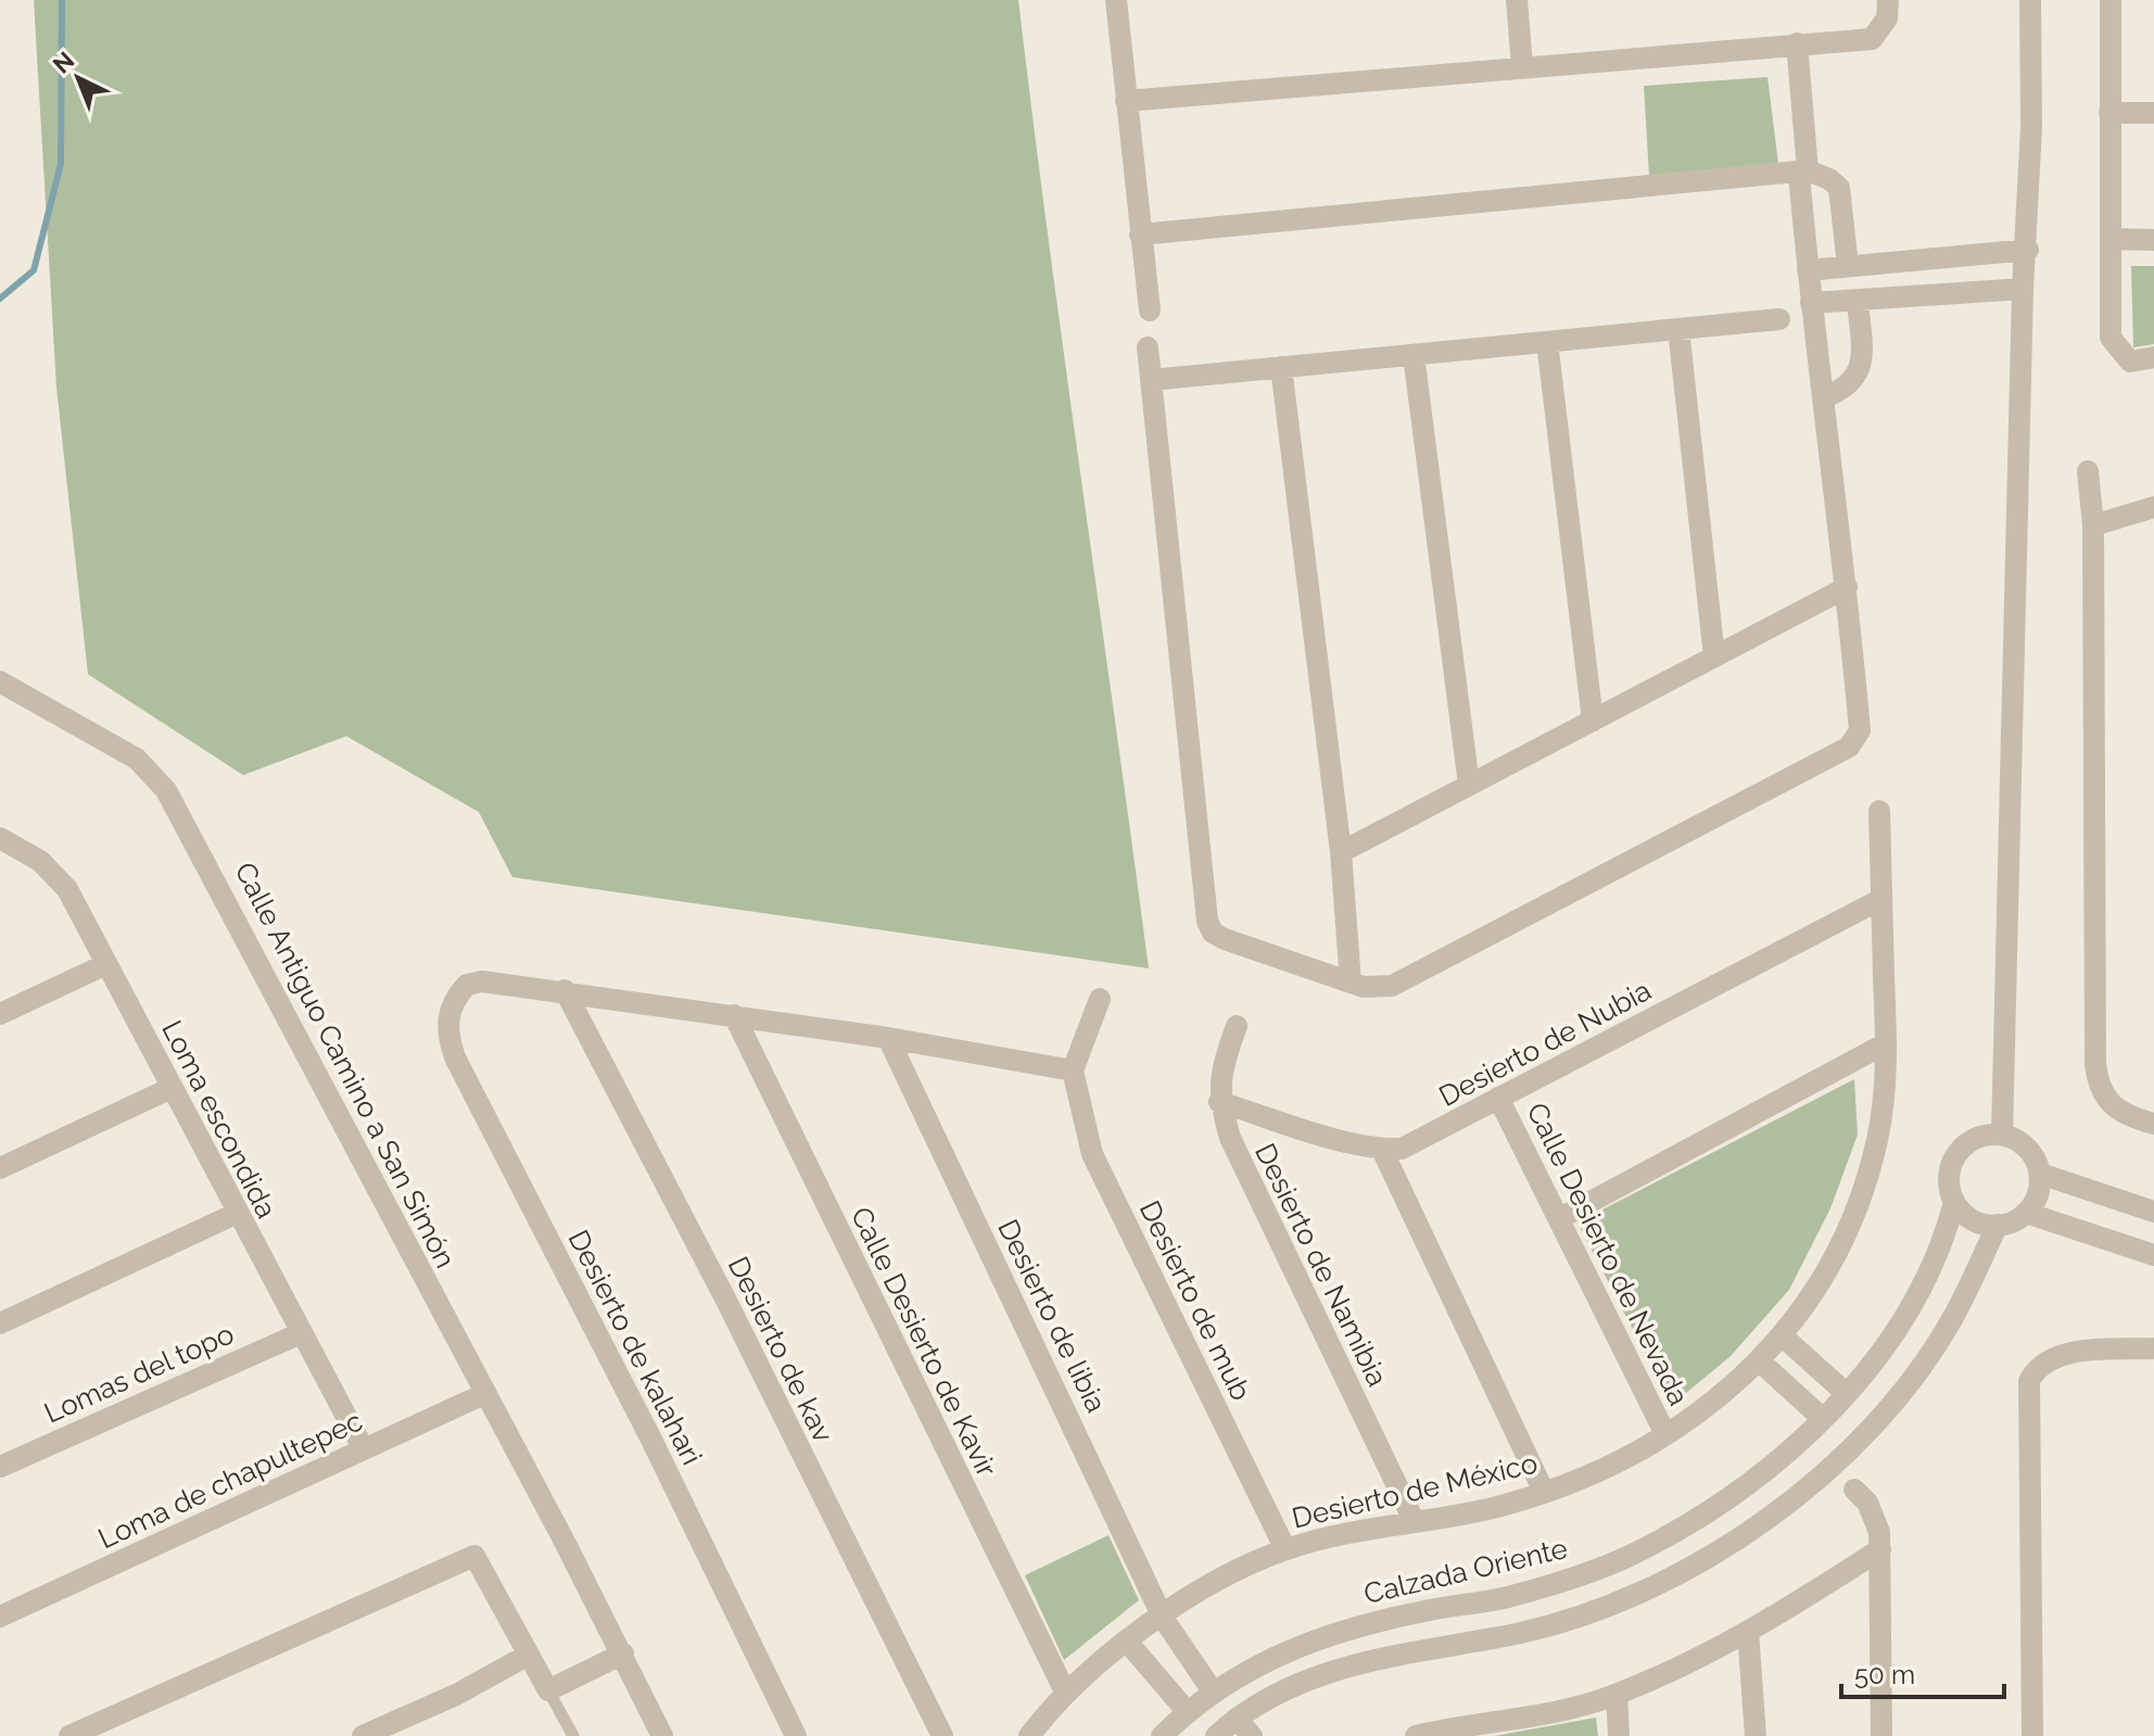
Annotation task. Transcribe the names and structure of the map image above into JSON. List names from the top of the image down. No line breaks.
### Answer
{"streets":{"street":["Desierto de Nubia","Calle Antiguo Camino a San Simón","Loma escondida","Calle Desierto de Nevada","Desierto de Namibia","Desierto de mub","Desierto de libia","Calle Desierto de Kavir","Desierto de kalahari","Desierto de kav","Lomas del topo","Loma de chapultepec","Desierto de México","Calzada Oriente"]},"crossings":[["Desierto de Nubia","Calle Desierto de Nevada"],["Desierto de Nubia","Desierto de Namibia"],["Desierto de Nubia","Desierto de México"],["Calle Antiguo Camino a San Simón","Loma de chapultepec"],["Loma escondida","Lomas del topo"],["Loma escondida","Loma de chapultepec"],["Calle Desierto de Nevada","Desierto de México"],["Desierto de Namibia","Desierto de México"],["Desierto de mub","Desierto de México"],["Desierto de libia","Desierto de México"],["Desierto de libia","Calzada Oriente"],["Calle Desierto de Kavir","Desierto de México"],["Desierto de kalahari","Desierto de kav"]],"scale_bar":"50 m","north":"top left"}
